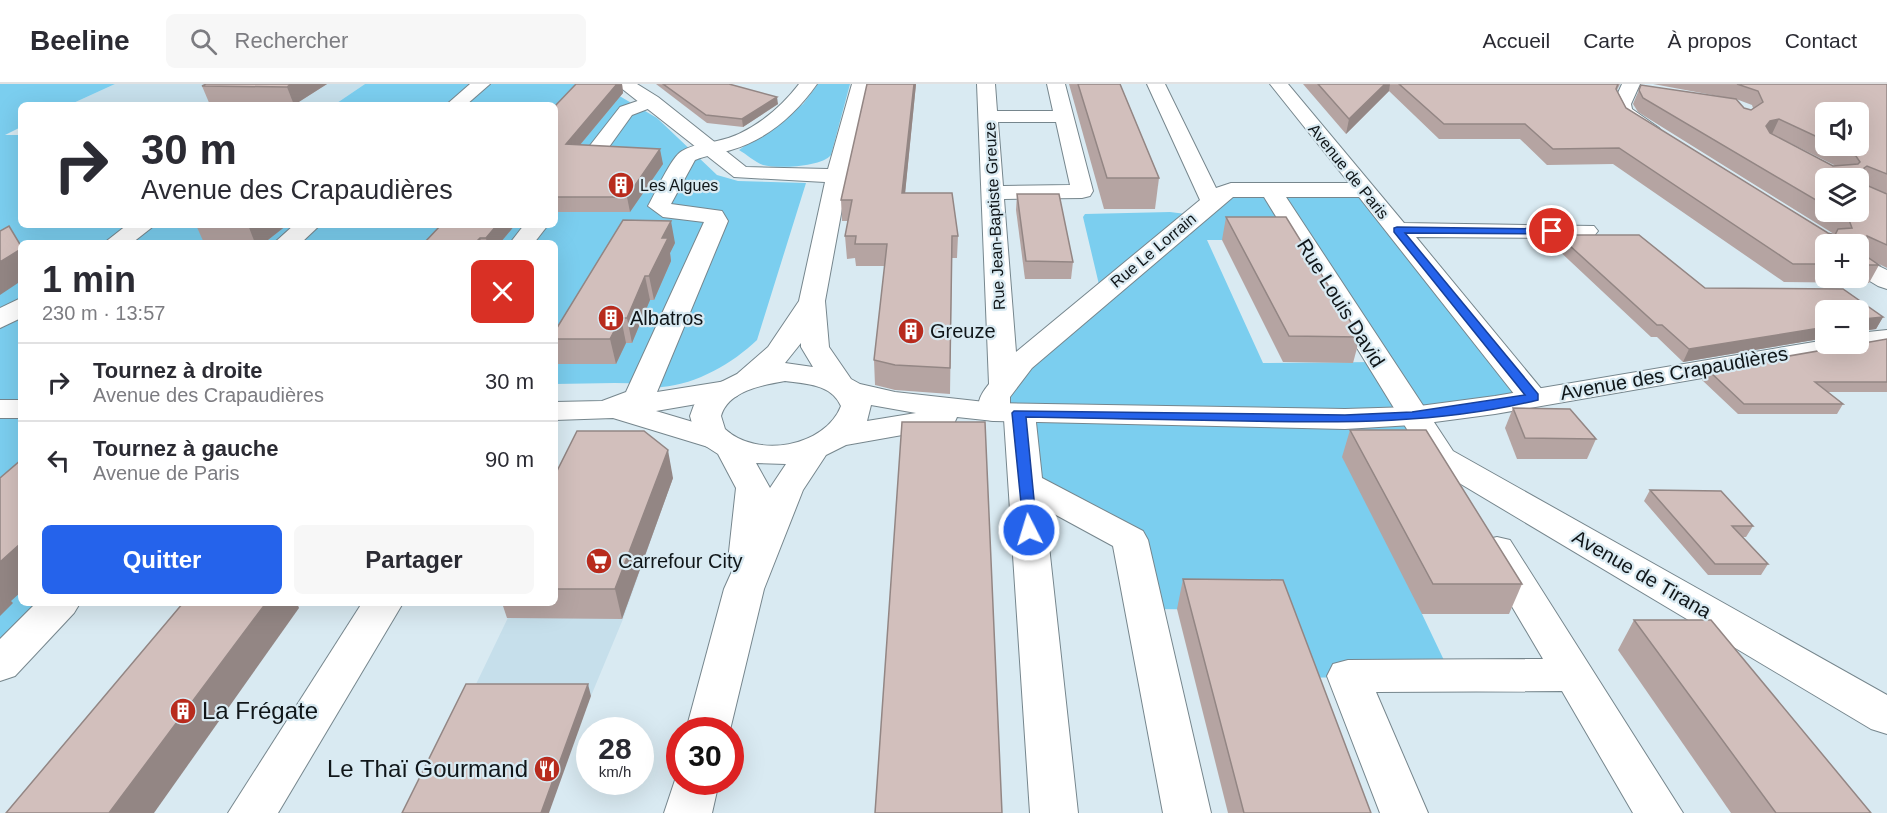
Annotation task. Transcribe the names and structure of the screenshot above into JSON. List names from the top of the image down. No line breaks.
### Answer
{"streets":{"street":["Avenue de Paris","Rue Jean-Baptiste Greuze","Rue Le Lorrain","Rue Louis David","Avenue des Crapaudières","Avenue de Tirana"]},"crossings":[["Avenue de Paris","Rue Le Lorrain"],["Avenue de Paris","Avenue des Crapaudières"],["Rue Jean-Baptiste Greuze","Rue Le Lorrain"],["Rue Jean-Baptiste Greuze","Avenue des Crapaudières"],["Rue Le Lorrain","Rue Louis David"],["Rue Le Lorrain","Avenue des Crapaudières"],["Rue Louis David","Avenue des Crapaudières"],["Rue Louis David","Avenue de Tirana"],["Avenue des Crapaudières","Avenue de Tirana"]],"places":{"building":["Les Algues","Albatros","Greuze","La Frégate"],"supermarket":["Carrefour City"],"restaurant":["Le Thaï Gourmand"]},"page":{"header":"Beeline","search":"Rechercher","nav":["Accueil","Carte","À propos","Contact"],"map_buttons":["+","−"],"turn":["30 m","Avenue des Crapaudières"],"heading":["1 min","230 m · 13:57"],"list":[{"name":"Tournez à droite","note":"Avenue des Crapaudières","value":"30 m"},{"name":"Tournez à gauche","note":"Avenue de Paris","value":"90 m"}],"buttons":["Quitter","Partager"],"speed":"28 km/h","limit":"30"}}
